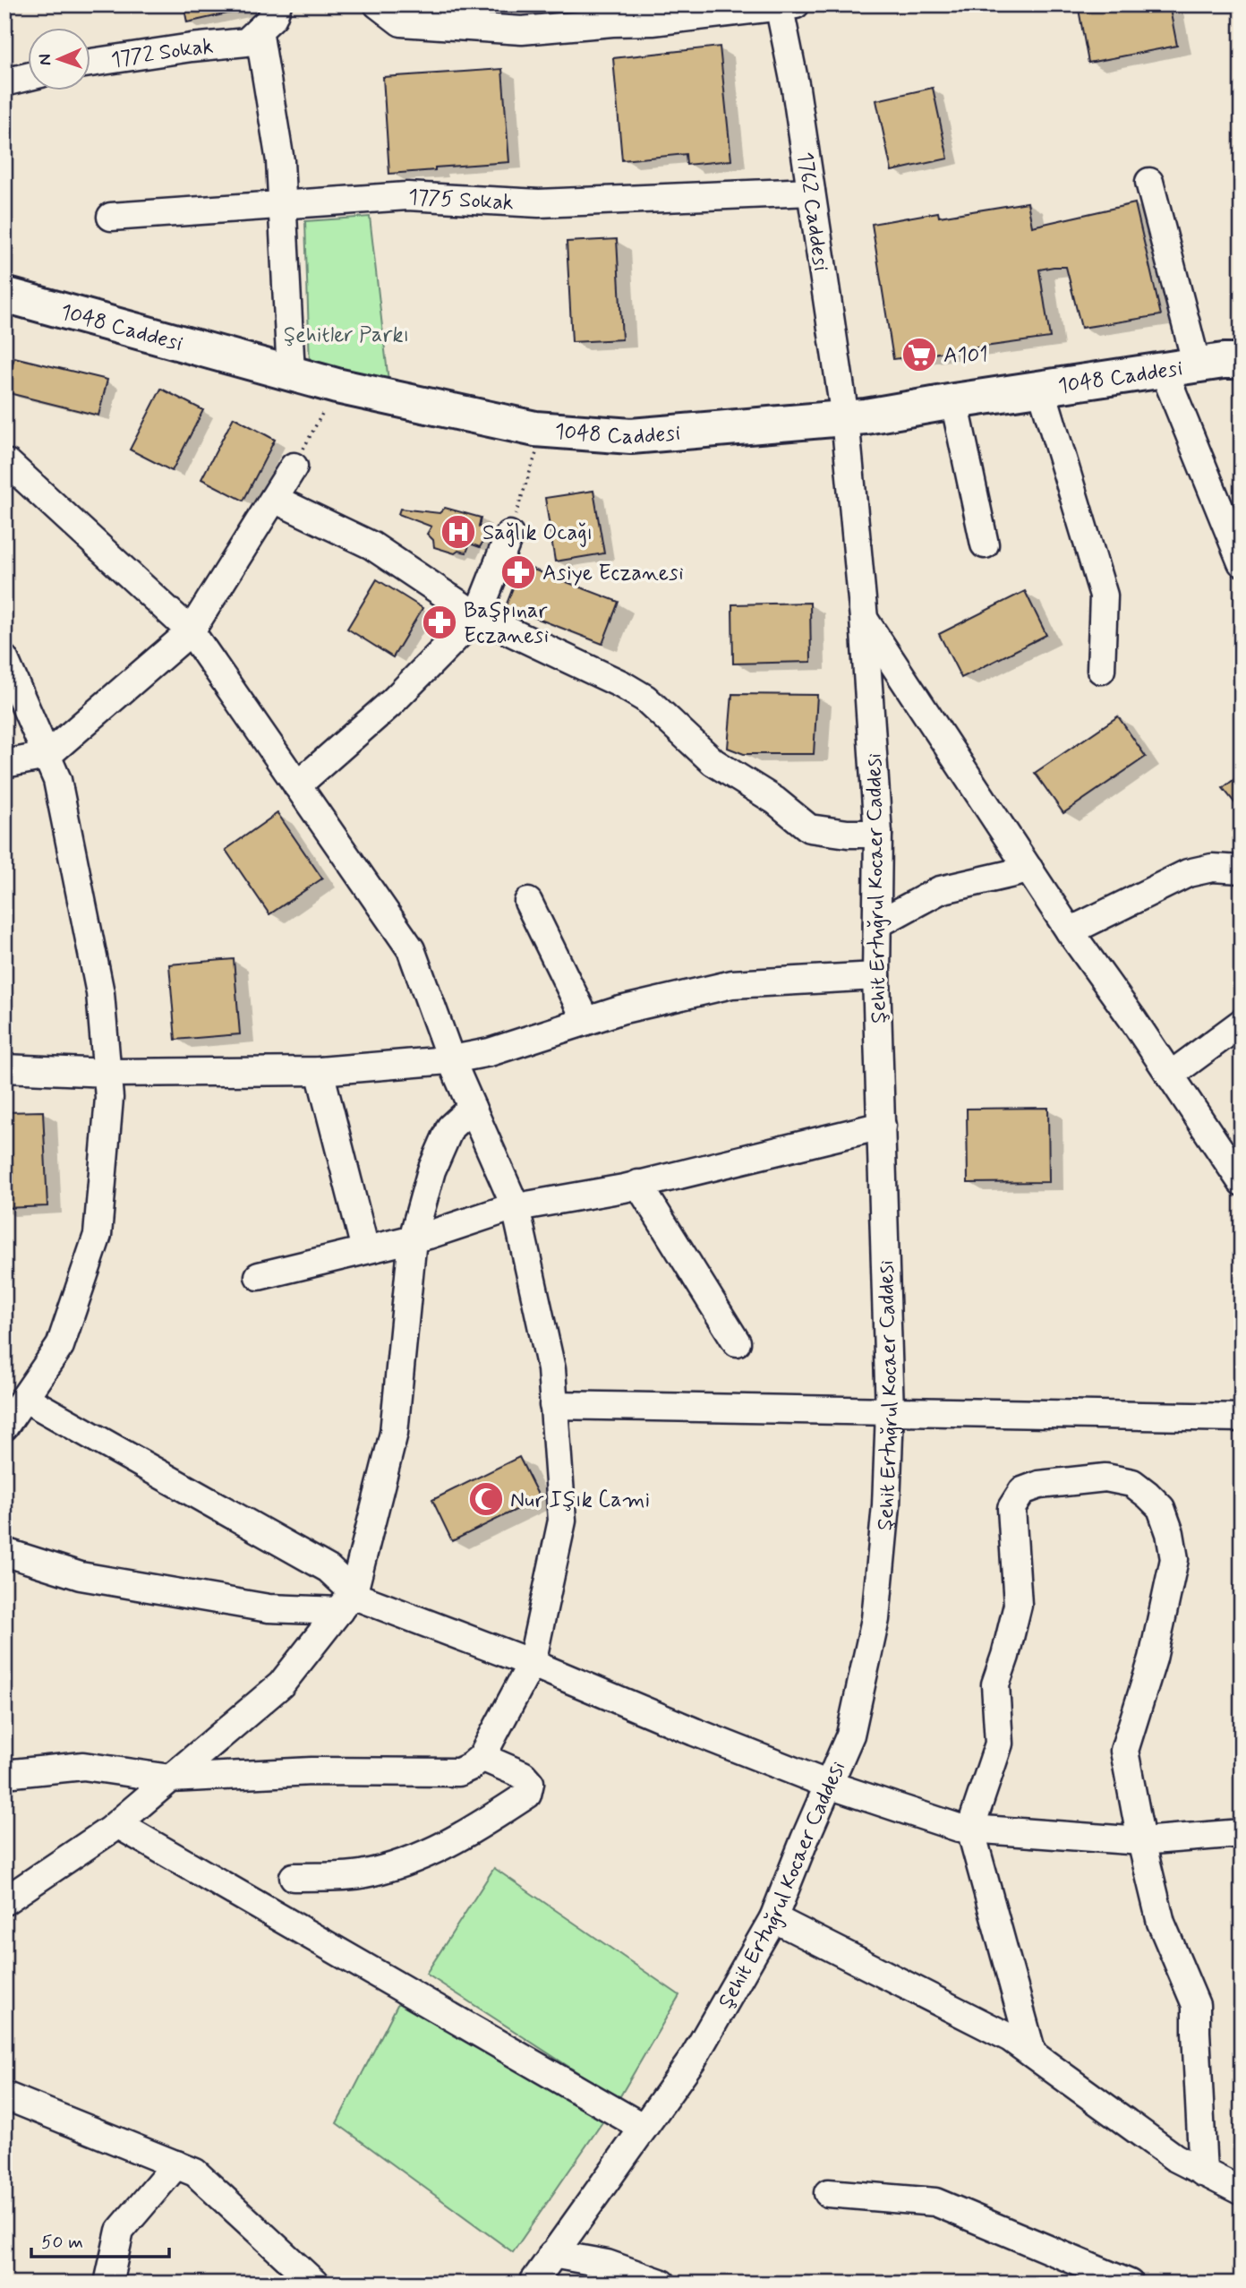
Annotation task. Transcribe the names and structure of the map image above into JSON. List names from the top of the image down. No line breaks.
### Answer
{"streets":{"main road":["1048 Caddesi"],"street":["1772 Sokak","1775 Sokak","1762 Caddesi","Şehit Ertuğrul Kocaer Caddesi"]},"crossings":[["1775 Sokak","1762 Caddesi"],["1762 Caddesi","1048 Caddesi"],["1762 Caddesi","Şehit Ertuğrul Kocaer Caddesi"],["1048 Caddesi","Şehit Ertuğrul Kocaer Caddesi"]],"parks":["Şehitler Parkı"],"places":{"supermarket":["A101"],"hospital":["Sağlık Ocağı"],"pharmacy":["Asiye Eczanesi","Başpınar Eczanesi"],"mosque":["Nur Işık Cami"]},"scale_bar":"50 m","north":"left"}
